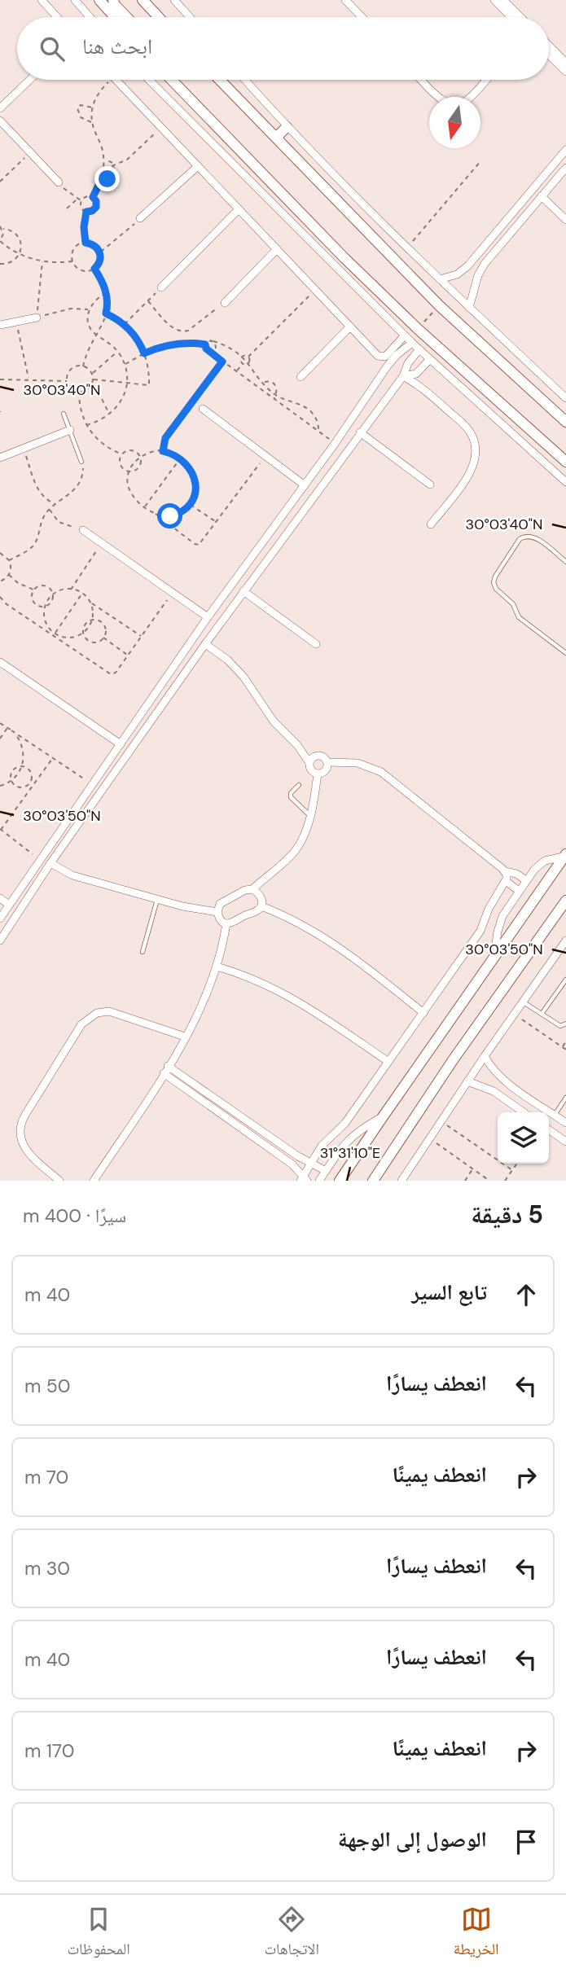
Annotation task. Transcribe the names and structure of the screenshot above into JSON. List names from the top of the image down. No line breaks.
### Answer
{"north":"bottom","page":{"search":"ابحث هنا","heading":["5 دقيقة","سيرًا · 400 m"],"list":[["تابع السير","40 m"],["انعطف يسارًا","50 m"],["انعطف يمينًا","70 m"],["انعطف يسارًا","30 m"],["انعطف يسارًا","40 m"],["انعطف يمينًا","170 m"],"الوصول إلى الوجهة"],"nav":["الخريطة","الاتجاهات","المحفوظات"]},"coordinates":["30°03'40\"N","30°03'50\"N","31°31'10\"E"]}
